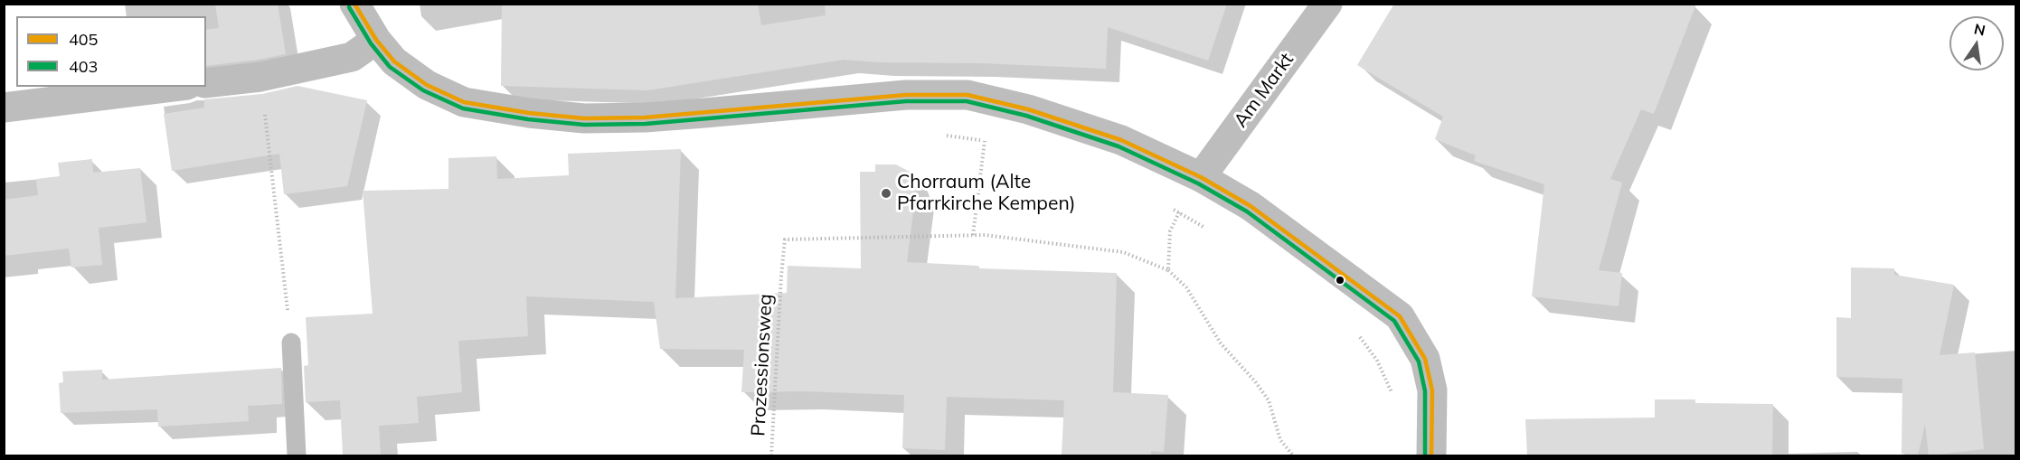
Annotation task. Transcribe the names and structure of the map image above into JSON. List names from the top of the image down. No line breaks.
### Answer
{"streets":{"street":["Am Markt"],"path":["Prozessionsweg"]},"places":["Chorraum (Alte Pfarrkirche Kempen)"],"lines":["transit line 405","transit line 403"],"legend":["405","403"],"north":"top"}
